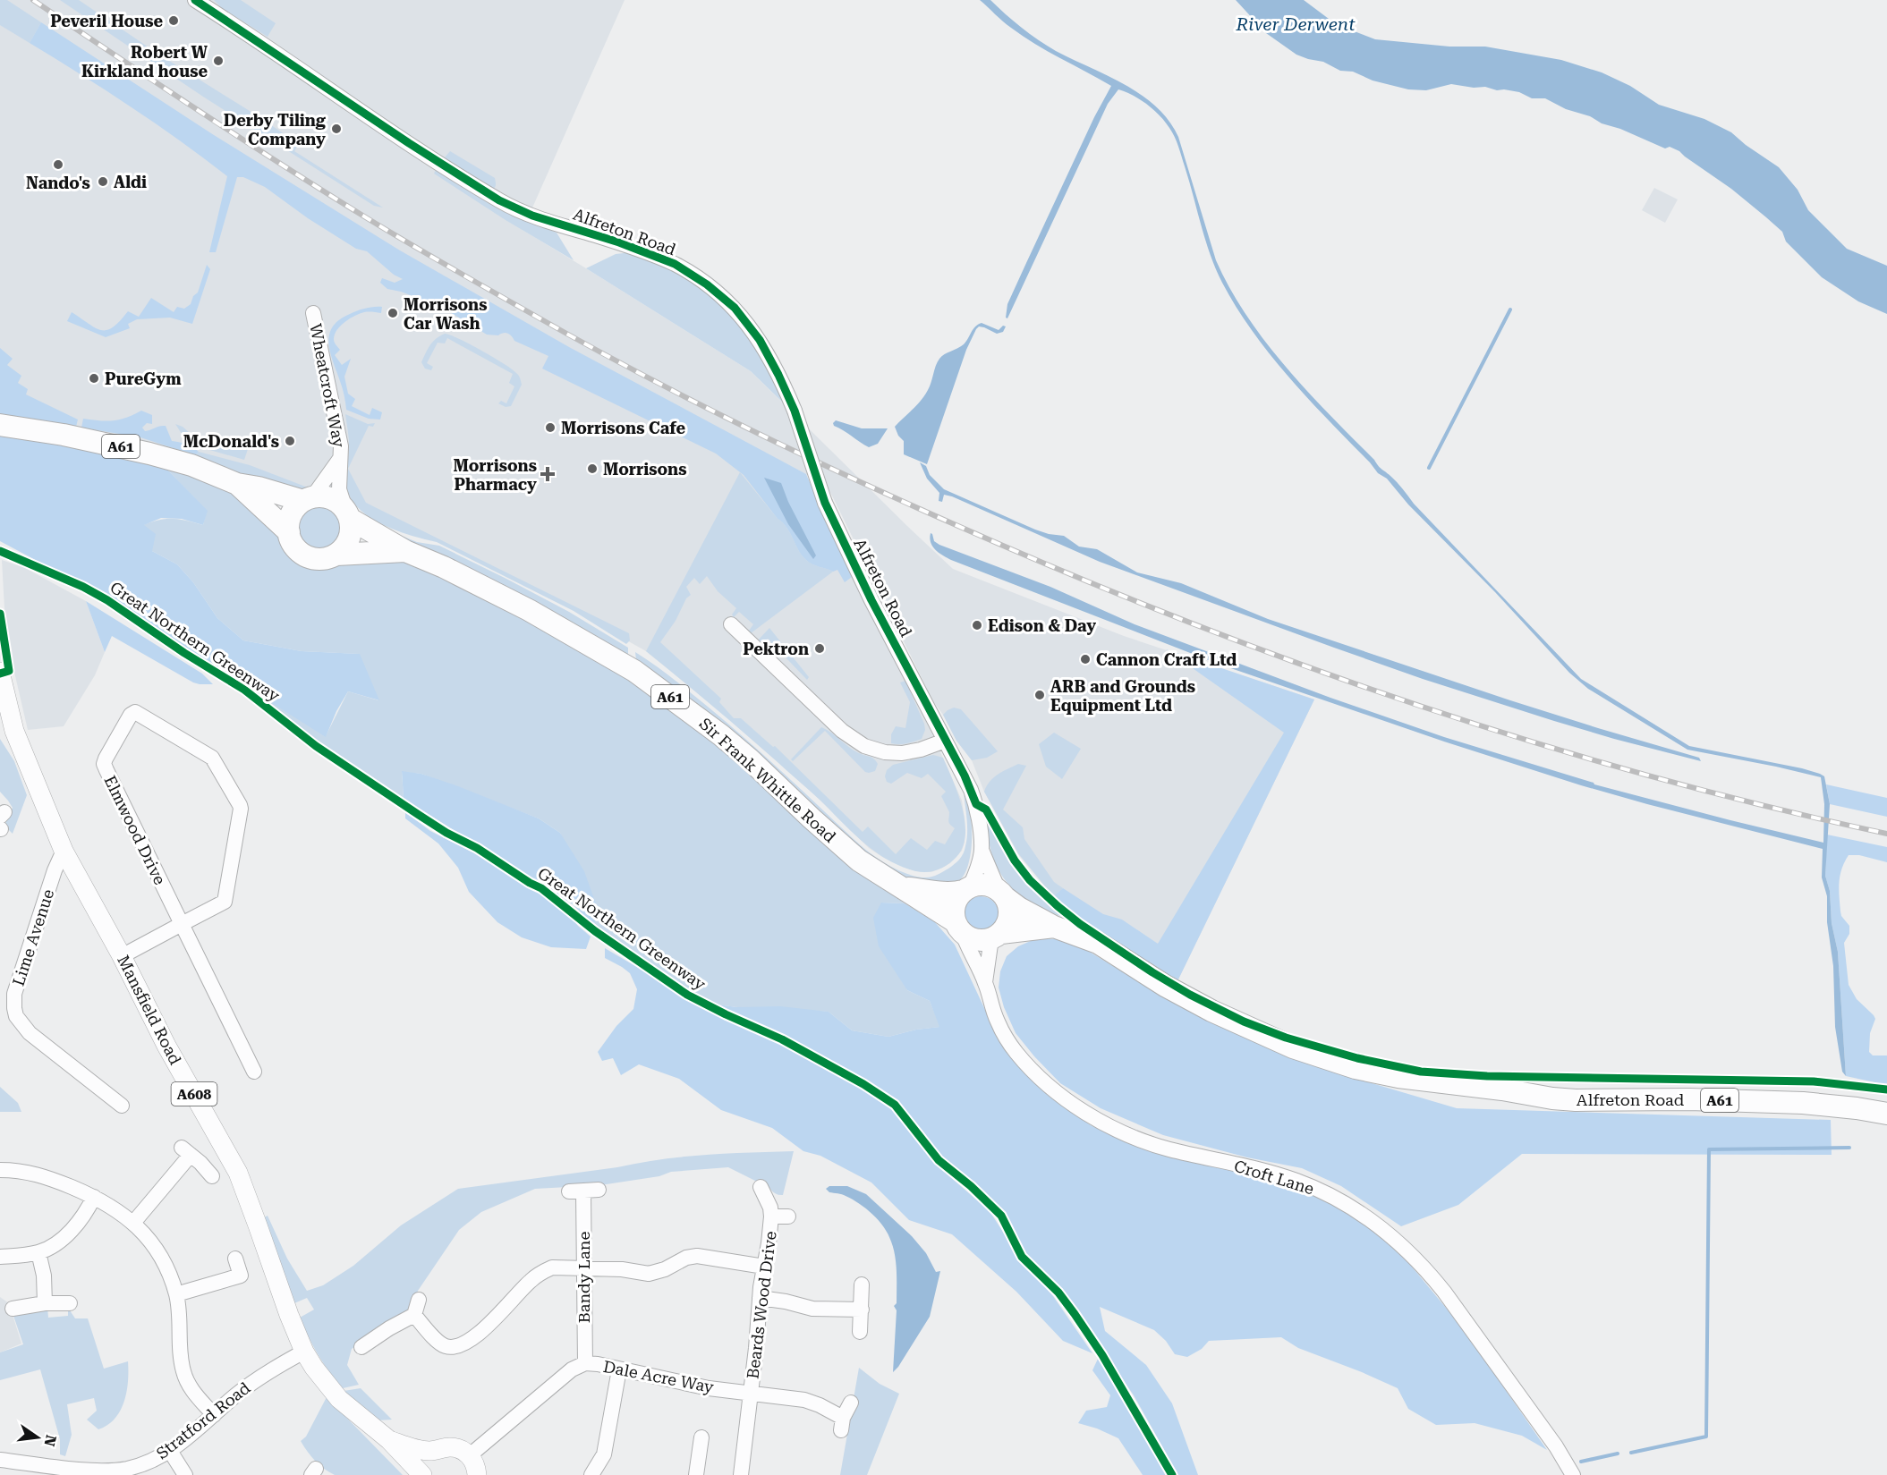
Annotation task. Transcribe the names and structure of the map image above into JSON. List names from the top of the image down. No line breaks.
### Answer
{"streets":{"highway":["Alfreton Road","A61","Sir Frank Whittle Road"],"main road":["Mansfield Road","A608"],"street":["Wheatcroft Way","Elmwood Drive","Lime Avenue","Croft Lane","Bandy Lane","Beards Wood Drive","Dale Acre Way","Stratford Road"],"cycle path":["Great Northern Greenway"]},"crossings":[["Alfreton Road","Sir Frank Whittle Road"],["Alfreton Road","Croft Lane"],["Wheatcroft Way","A61"],["Wheatcroft Way","Sir Frank Whittle Road"],["A61","Sir Frank Whittle Road"],["Sir Frank Whittle Road","Croft Lane"],["Elmwood Drive","Mansfield Road"],["Lime Avenue","Mansfield Road"],["Mansfield Road","A608"],["Mansfield Road","Stratford Road"],["Bandy Lane","Dale Acre Way"],["Beards Wood Drive","Dale Acre Way"]],"water":["River Derwent"],"places":{"other":["Peveril House","Robert W Kirkland house","Derby Tiling Company","Nando's","Aldi","Morrisons Car Wash","PureGym","Morrisons Cafe","McDonald's","Morrisons","Edison & Day","Pektron","Cannon Craft Ltd","ARB and Grounds Equipment Ltd"],"health":["Morrisons Pharmacy"]},"north":"right"}
